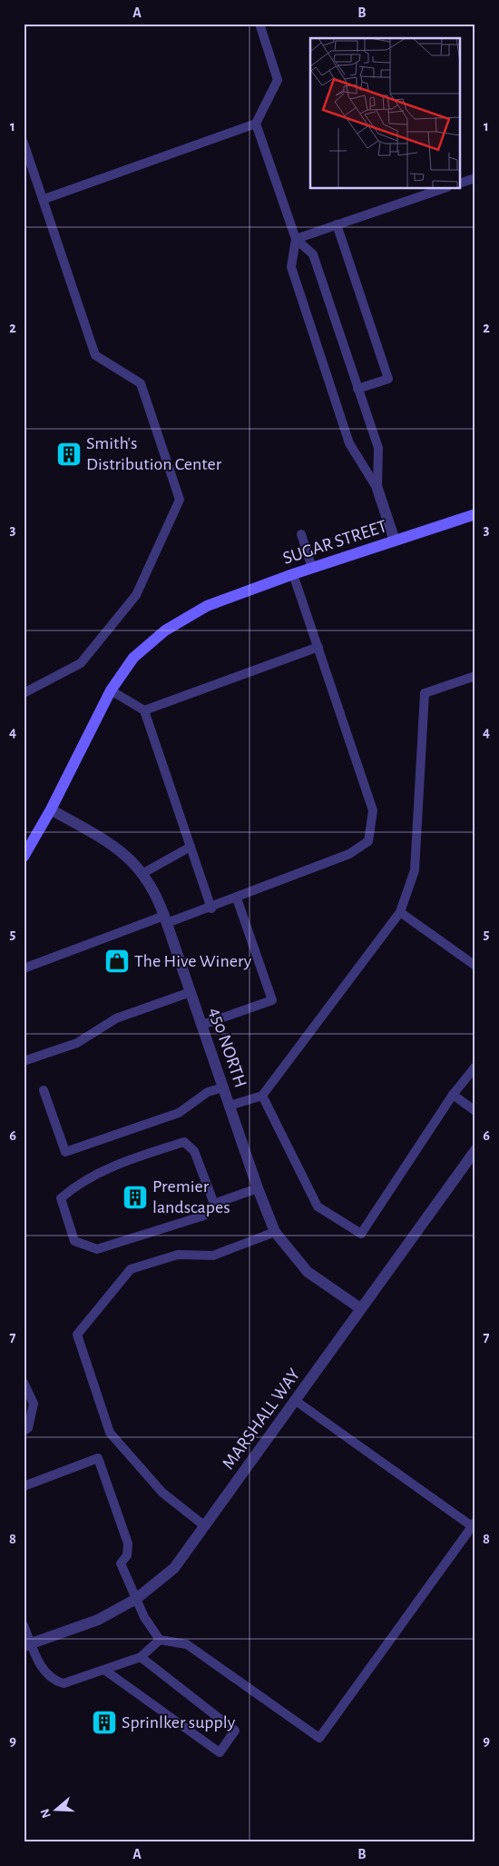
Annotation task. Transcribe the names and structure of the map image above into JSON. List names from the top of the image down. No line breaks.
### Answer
{"streets":{"street":["SUGAR STREET","450 NORTH","MARSHALL WAY"]},"crossings":[["SUGAR STREET","450 NORTH"],["450 NORTH","MARSHALL WAY"]],"places":{"building":["Smith's Distribution Center","Premier landscapes","Sprinlker supply"],"shop":["The Hive Winery"]},"north":"left","grid":{"columns":["A","B"],"rows":["1","2","3","4","5","6","7","8","9"]}}
